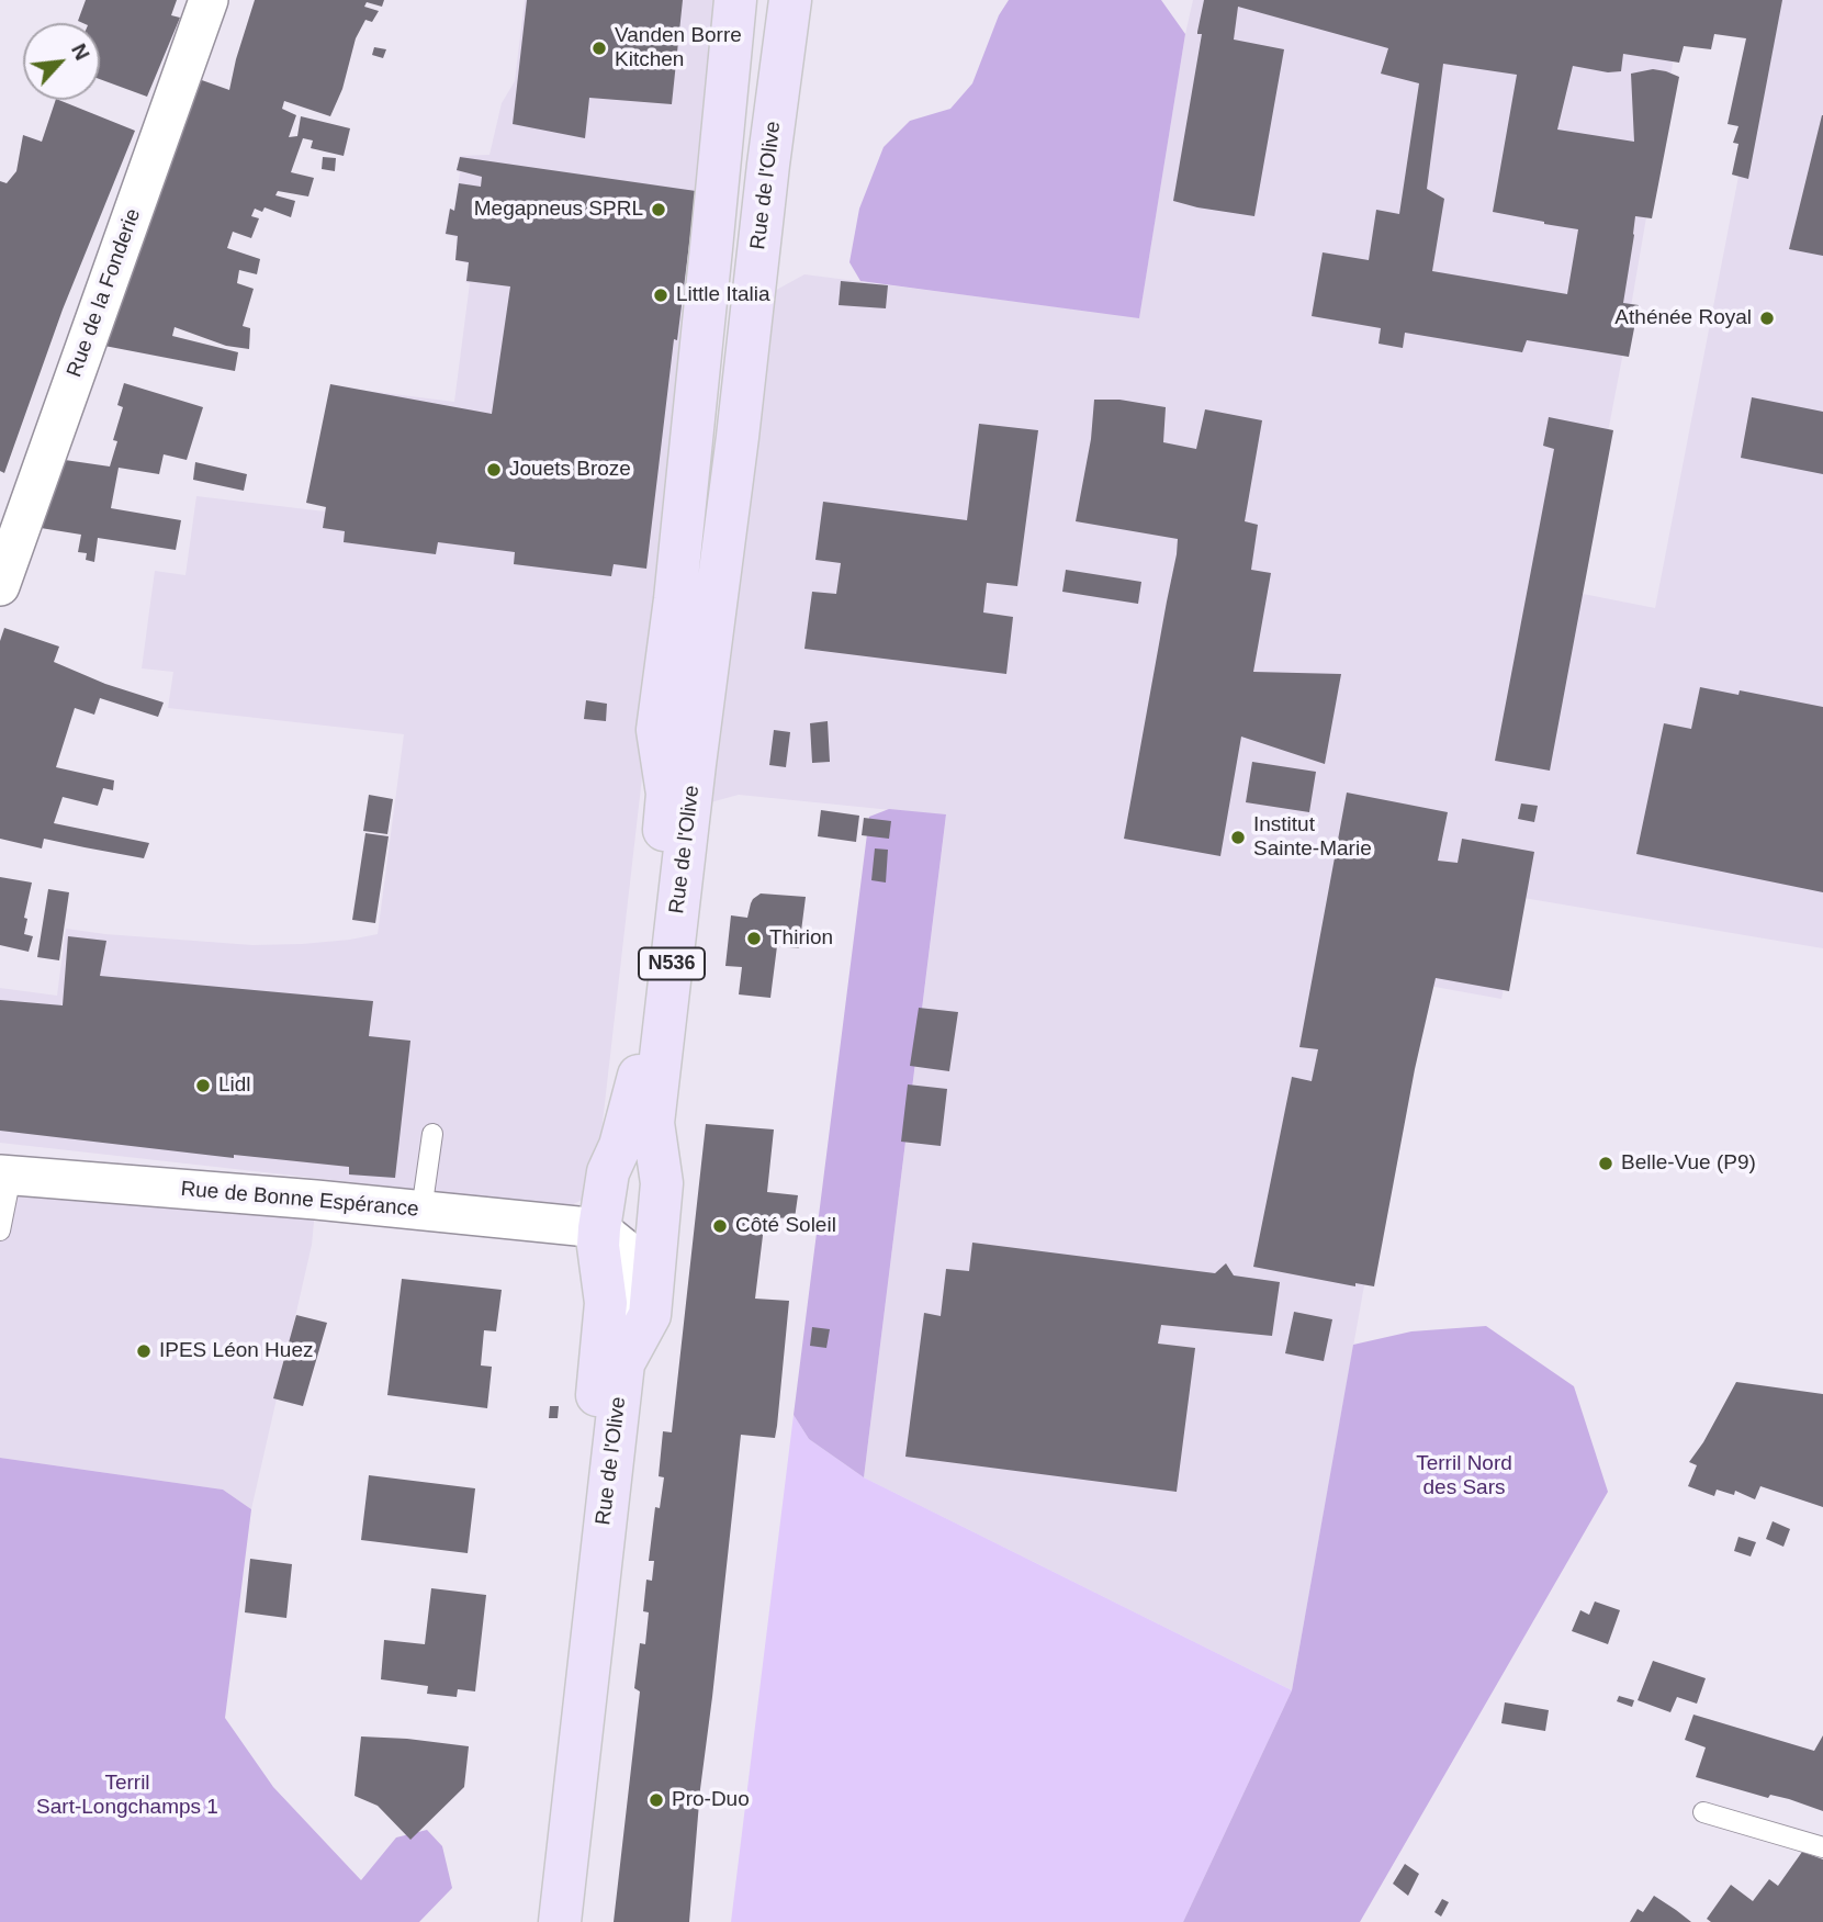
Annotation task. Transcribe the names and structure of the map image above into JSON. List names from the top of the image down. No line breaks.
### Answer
{"streets":{"main road":["Rue de l'Olive","N536"],"street":["Rue de la Fonderie","Rue de Bonne Espérance"]},"crossings":[["Rue de l'Olive","Rue de Bonne Espérance"]],"parks":["Terril Nord des Sars","Terril Sart-Longchamps 1"],"places":["Vanden Borre Kitchen","Megapneus SPRL","Little Italia","Athénée Royal","Jouets Broze","Institut Sainte-Marie","Thirion","Lidl","Belle-Vue (P9)","Côté Soleil","IPES Léon Huez","Pro-Duo"],"north":"top right"}
